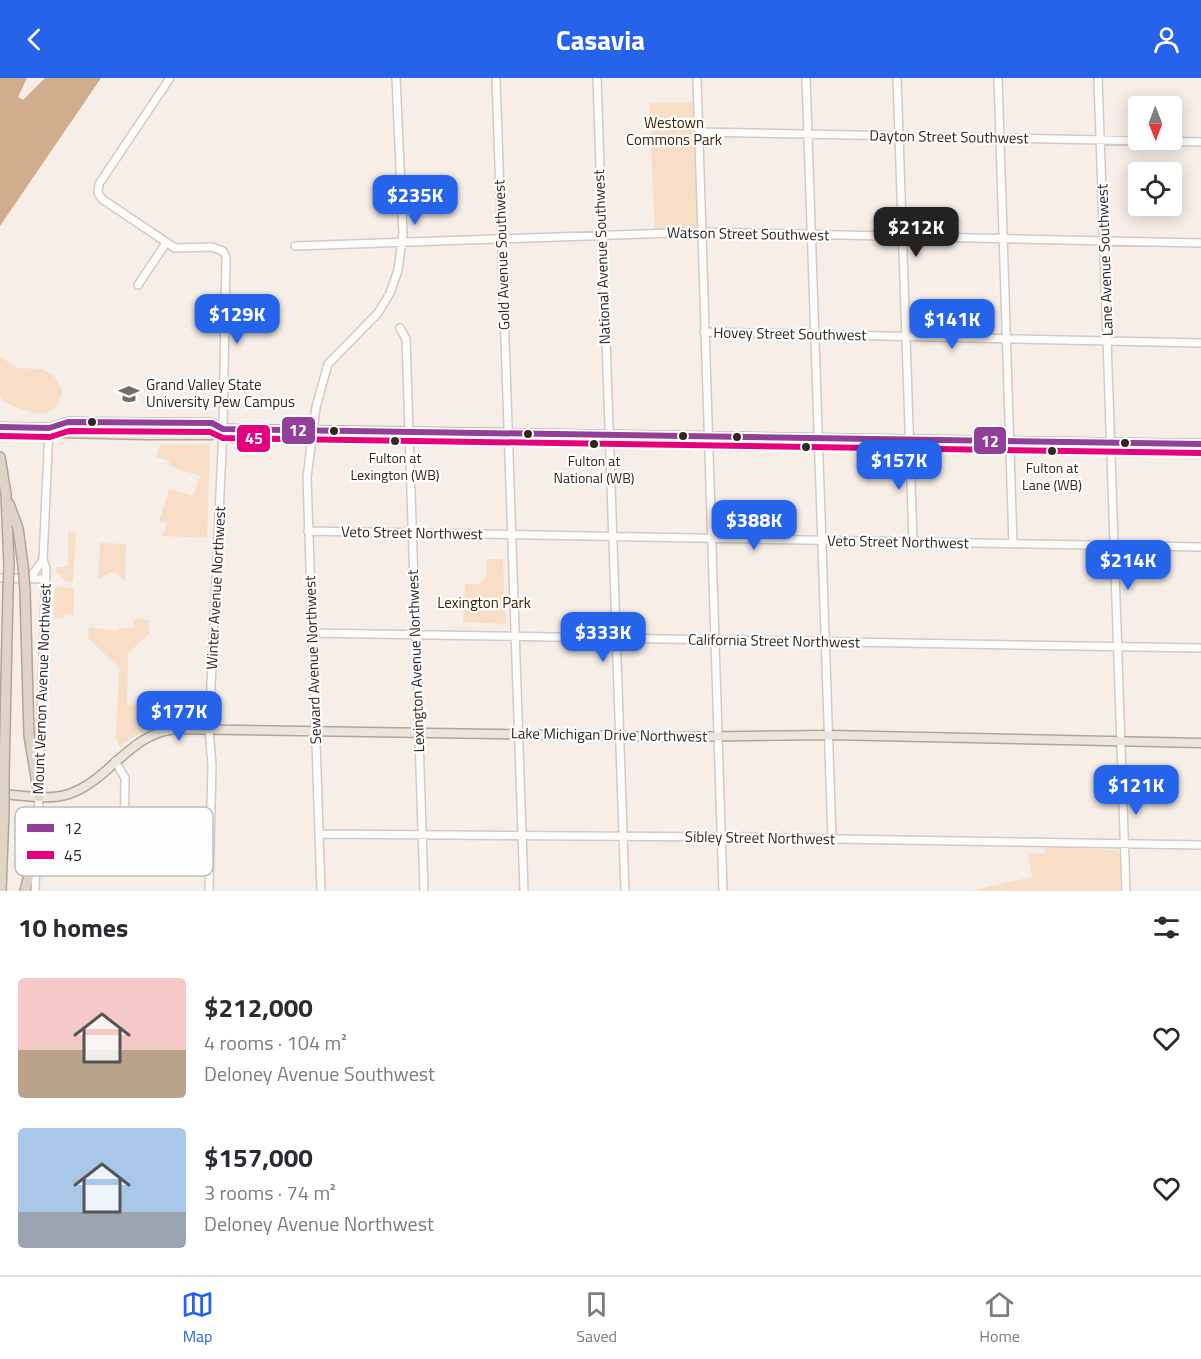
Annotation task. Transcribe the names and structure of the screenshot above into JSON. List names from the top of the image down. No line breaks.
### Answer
{"streets":{"main road":["Lake Michigan Drive Northwest"],"street":["Dayton Street Southwest","Watson Street Southwest","Gold Avenue Southwest","National Avenue Southwest","Lane Avenue Southwest","Hovey Street Southwest","Veto Street Northwest","Winter Avenue Northwest","California Street Northwest","Seward Avenue Northwest","Lexington Avenue Northwest","Mount Vernon Avenue Northwest","Sibley Street Northwest"]},"crossings":[["Dayton Street Southwest","Lane Avenue Southwest"],["Watson Street Southwest","Gold Avenue Southwest"],["Watson Street Southwest","National Avenue Southwest"],["Watson Street Southwest","Lane Avenue Southwest"],["Watson Street Southwest","Seward Avenue Northwest"],["Gold Avenue Southwest","Veto Street Northwest"],["Gold Avenue Southwest","California Street Northwest"],["Gold Avenue Southwest","Lake Michigan Drive Northwest"],["Gold Avenue Southwest","Sibley Street Northwest"],["National Avenue Southwest","Veto Street Northwest"],["National Avenue Southwest","California Street Northwest"],["National Avenue Southwest","Lake Michigan Drive Northwest"],["National Avenue Southwest","Sibley Street Northwest"],["Lane Avenue Southwest","Hovey Street Southwest"],["Lane Avenue Southwest","Veto Street Northwest"],["Lane Avenue Southwest","California Street Northwest"],["Lane Avenue Southwest","Lake Michigan Drive Northwest"],["Lane Avenue Southwest","Sibley Street Northwest"],["Veto Street Northwest","Seward Avenue Northwest"],["Veto Street Northwest","Lexington Avenue Northwest"],["Winter Avenue Northwest","Lake Michigan Drive Northwest"],["California Street Northwest","Seward Avenue Northwest"],["California Street Northwest","Lexington Avenue Northwest"],["Seward Avenue Northwest","Lake Michigan Drive Northwest"],["Seward Avenue Northwest","Sibley Street Northwest"],["Lexington Avenue Northwest","Lake Michigan Drive Northwest"],["Lexington Avenue Northwest","Sibley Street Northwest"],["Mount Vernon Avenue Northwest","Lake Michigan Drive Northwest"]],"parks":["Westown Commons Park","Lexington Park"],"places":{"school or university":["Grand Valley State University Pew Campus"],"other":["Fulton at Lexington (WB)","Fulton at National (WB)","Fulton at Lane (WB)"]},"lines":["transit line 12","transit line 45"],"legend":["12","45"],"north":"bottom","page":{"header":"Casavia","price":["$235K","$212K","$129K","$141K","$157K","$388K","$214K","$333K","$177K","$121K"],"heading":"10 homes","list":[{"name":"$212,000","note":"4 rooms · 104 m² · Deloney Avenue Southwest"},{"name":"$157,000","note":"3 rooms · 74 m² · Deloney Avenue Northwest"}],"tabs":["Map","Saved","Home"]}}
